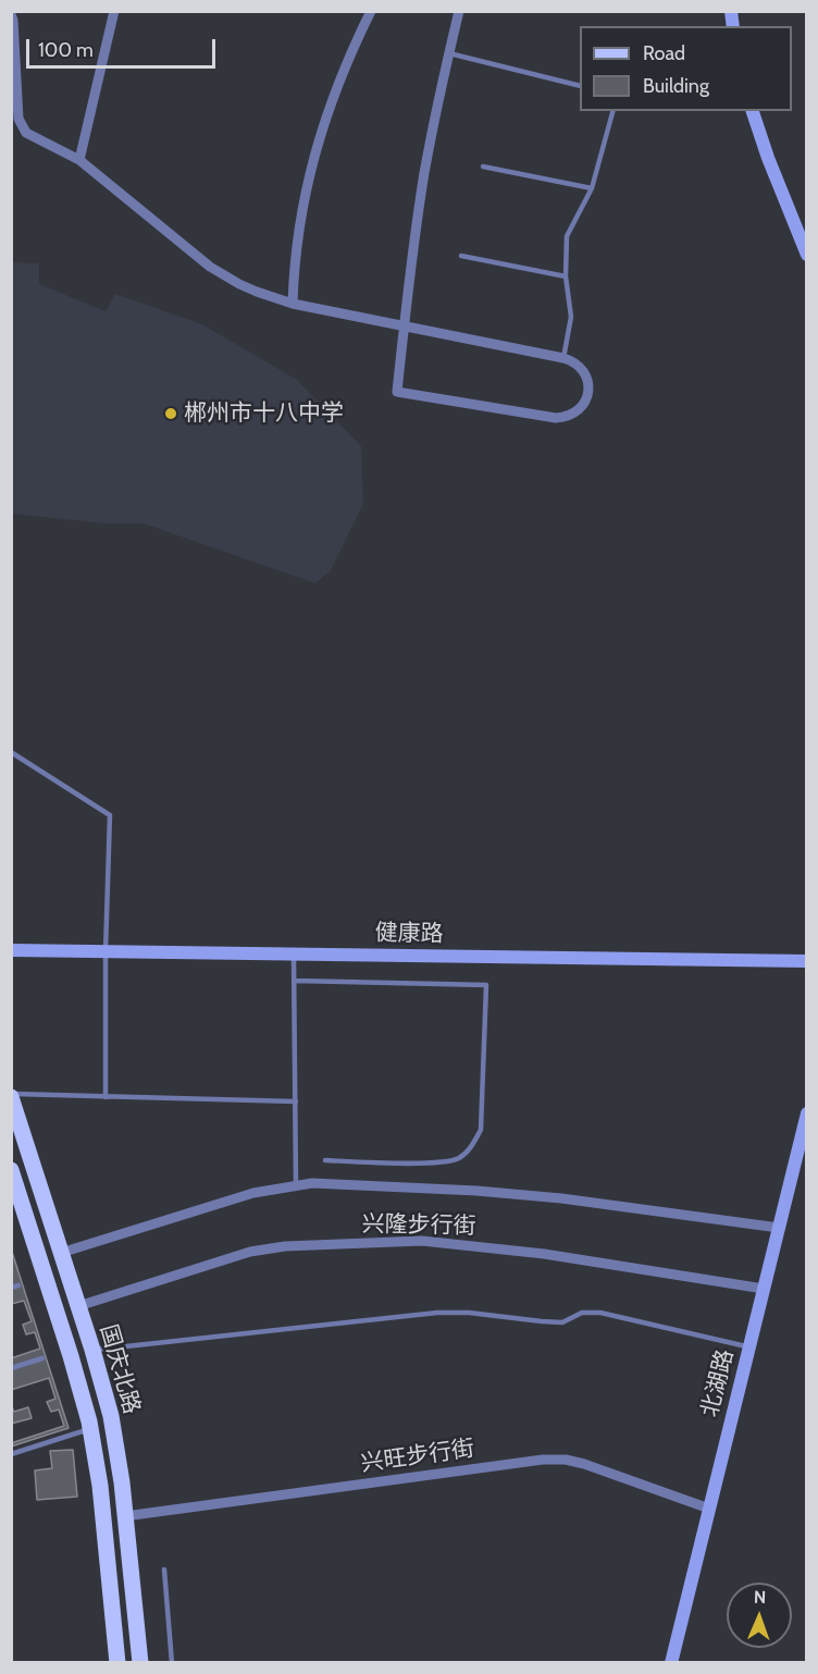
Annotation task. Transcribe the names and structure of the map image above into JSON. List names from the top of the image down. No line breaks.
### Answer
{"streets":{"main road":["国庆北路"],"street":["健康路","兴隆步行街","北湖路","兴旺步行街"]},"crossings":[["兴隆步行街","国庆北路"],["兴隆步行街","北湖路"],["国庆北路","兴旺步行街"],["北湖路","兴旺步行街"]],"places":["郴州市十八中学"],"legend":["Road","Building"],"scale_bar":"100 m","north":"top"}
